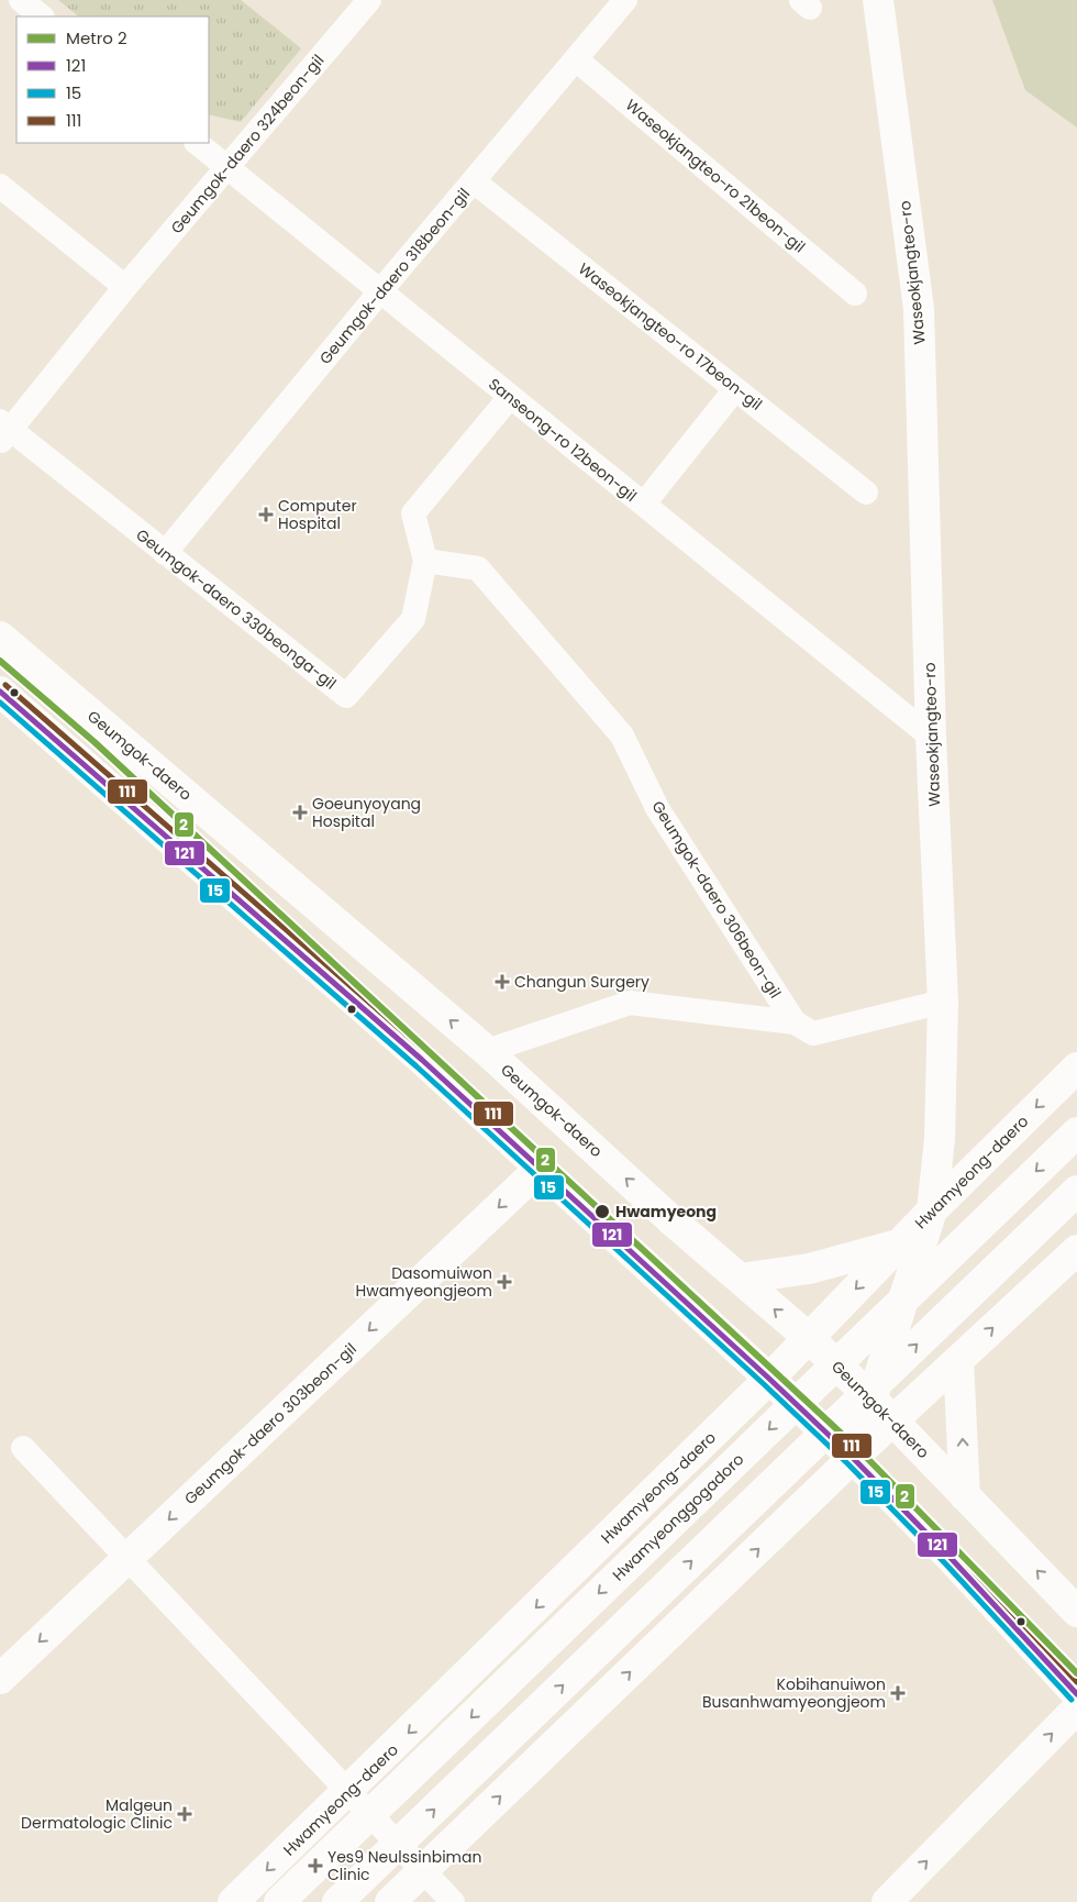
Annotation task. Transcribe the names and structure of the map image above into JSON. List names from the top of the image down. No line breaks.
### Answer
{"streets":{"main road":["Waseokjangteo-ro","Geumgok-daero","Hwamyeong-daero","Geumgok-daero 303beon-gil","Hwamyeonggogadoro"],"street":["Geumgok-daero 324beon-gil","Waseokjangteo-ro 21beon-gil","Geumgok-daero 318beon-gil","Waseokjangteo-ro 17beon-gil","Sanseong-ro 12beon-gil","Geumgok-daero 330beonga-gil","Geumgok-daero 306beon-gil"]},"crossings":[["Geumgok-daero 324beon-gil","Sanseong-ro 12beon-gil"],["Geumgok-daero 324beon-gil","Geumgok-daero 330beonga-gil"],["Waseokjangteo-ro 21beon-gil","Geumgok-daero 318beon-gil"],["Waseokjangteo-ro","Sanseong-ro 12beon-gil"],["Waseokjangteo-ro","Geumgok-daero"],["Waseokjangteo-ro","Hwamyeong-daero"],["Geumgok-daero 318beon-gil","Waseokjangteo-ro 17beon-gil"],["Geumgok-daero 318beon-gil","Sanseong-ro 12beon-gil"],["Geumgok-daero 318beon-gil","Geumgok-daero 330beonga-gil"],["Sanseong-ro 12beon-gil","Geumgok-daero 330beonga-gil"],["Geumgok-daero 330beonga-gil","Geumgok-daero 306beon-gil"],["Geumgok-daero","Geumgok-daero 306beon-gil"],["Geumgok-daero","Hwamyeong-daero"]],"one_way":["Geumgok-daero 303beon-gil"],"places":{"health":["Computer Hospital","Goeunyoyang Hospital","Changun Surgery","Dasomuiwon Hwamyeongjeom","Kobihanuiwon Busanhwamyeongjeom","Malgeun Dermatologic Clinic","Yes9 Neulssinbiman Clinic"],"other":["Hwamyeong"]},"lines":["metro line 2","transit line 111","transit line 121","transit line 15"],"legend":["Metro 2","121","15","111"]}
